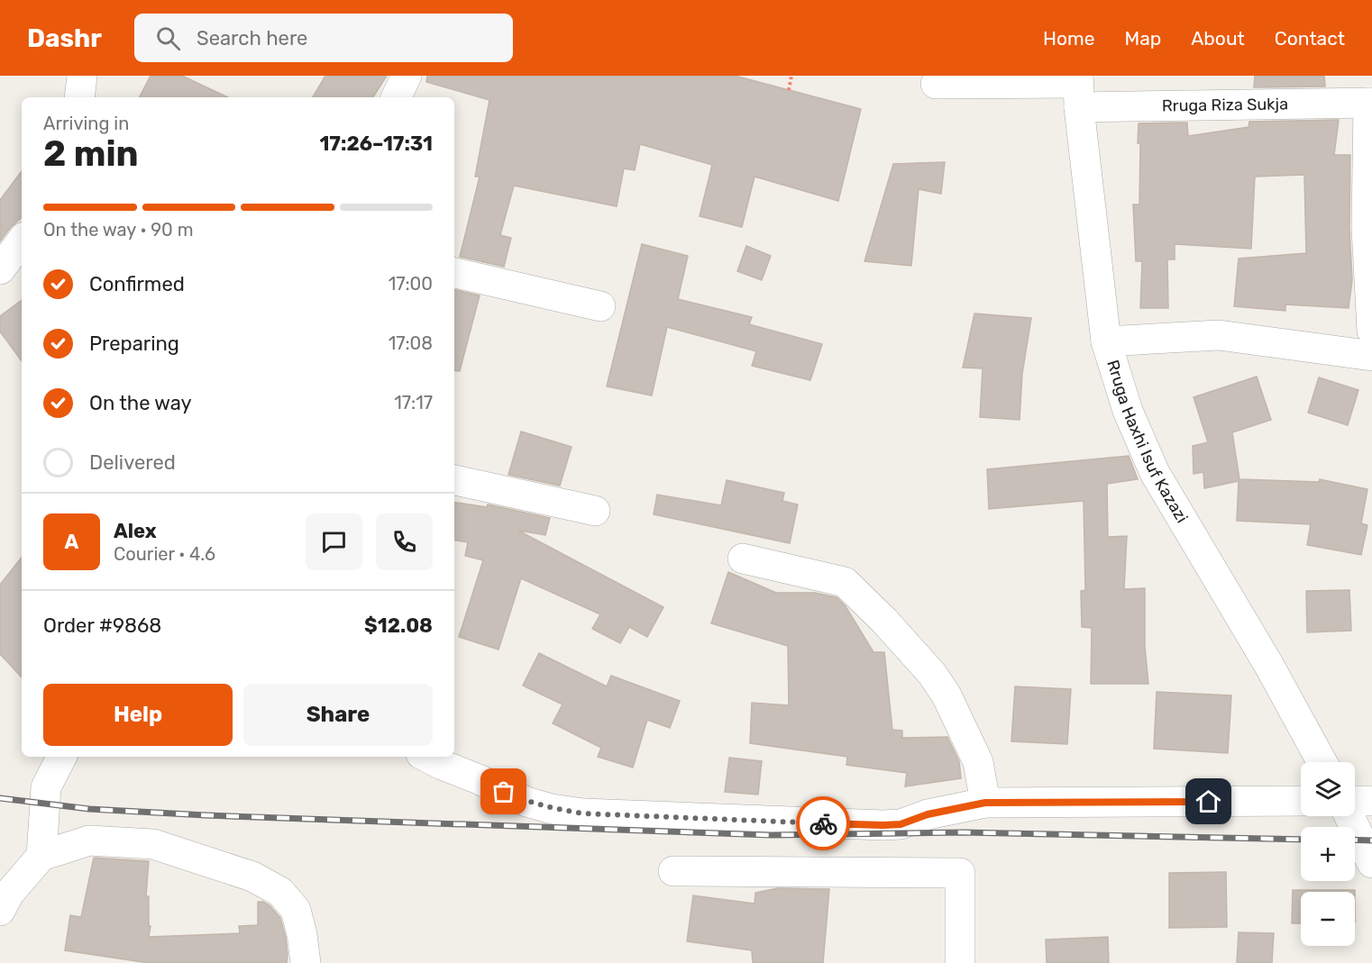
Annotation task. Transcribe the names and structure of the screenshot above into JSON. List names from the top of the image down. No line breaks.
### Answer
{"streets":{"street":["Rruga Riza Sukja","Rruga Haxhi Isuf Kazazi"]},"crossings":[["Rruga Riza Sukja","Rruga Haxhi Isuf Kazazi"]],"page":{"header":"Dashr","search":"Search here","nav":["Home","Map","About","Contact"],"heading":["2 min","Arriving in","17:26–17:31"],"panel":["Alex","Courier · 4.6","Order #9868","$12.08"],"bar":"On the way · 90 m","list":[["Confirmed","17:00"],["Preparing","17:08"],["On the way","17:17"],"Delivered"],"round":"A","buttons":["Help","Share"],"map_buttons":["+","−"]}}
